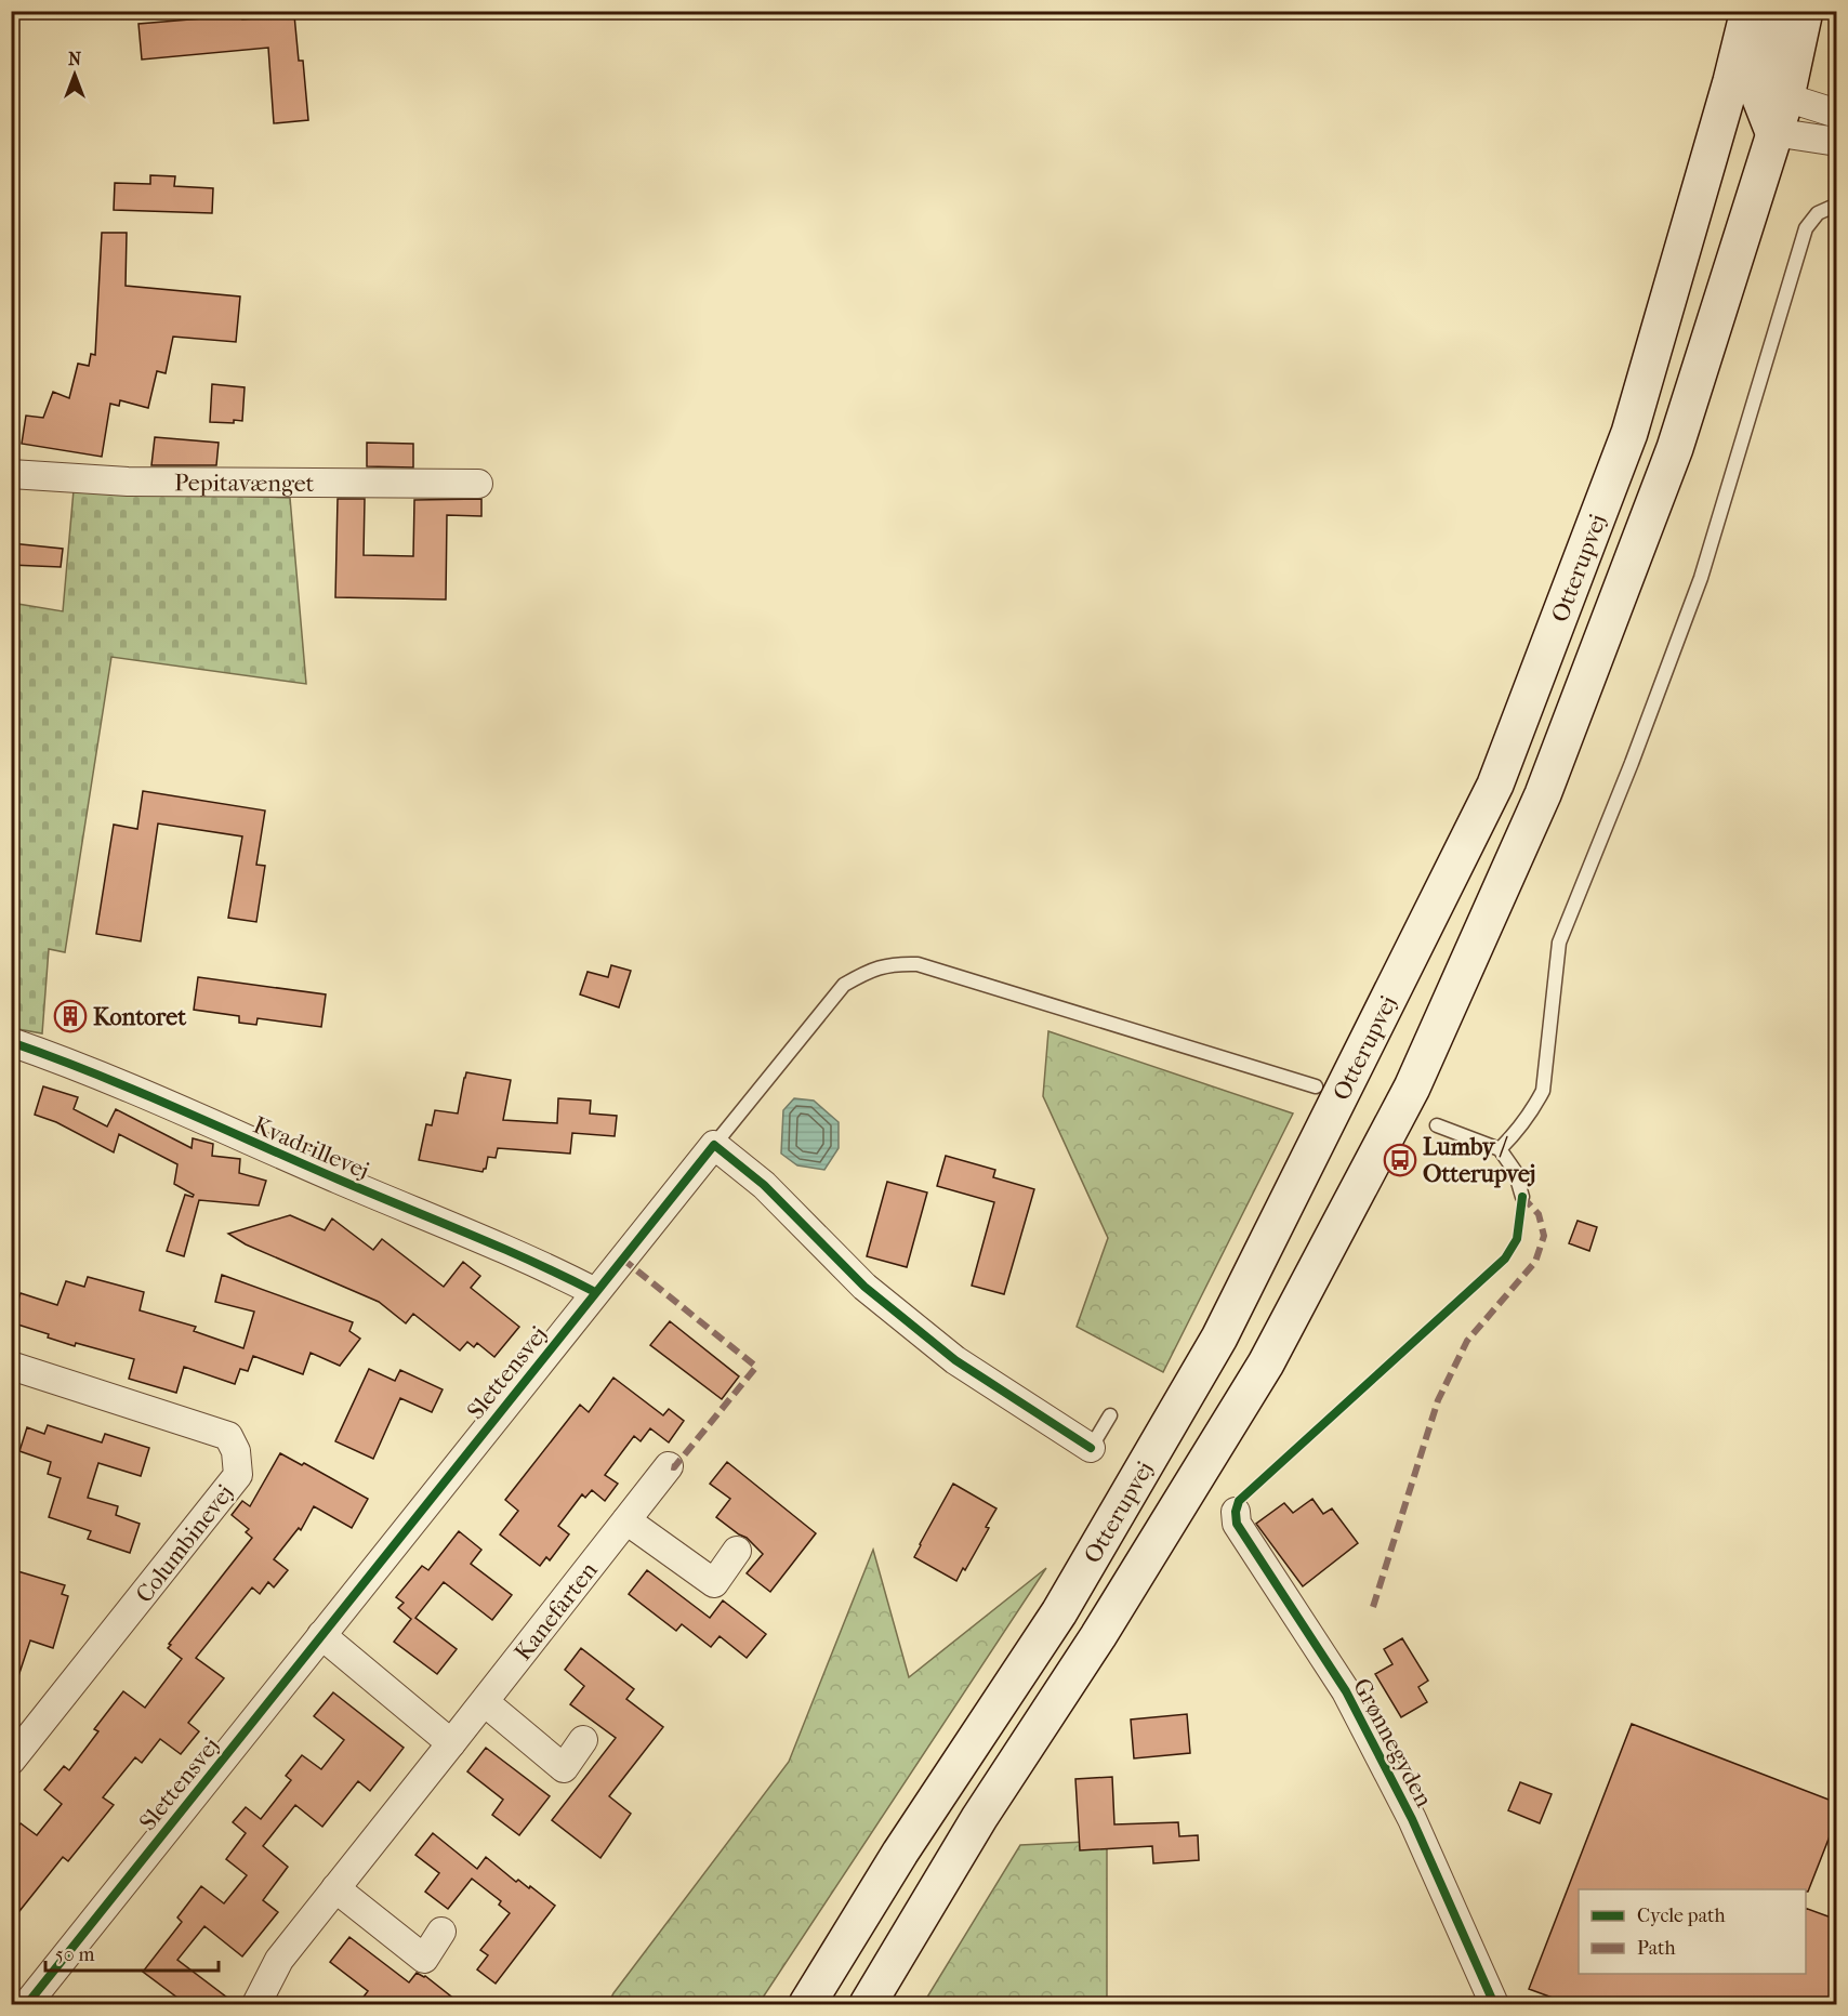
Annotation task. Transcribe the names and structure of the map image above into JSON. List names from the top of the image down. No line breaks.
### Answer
{"streets":{"main road":["Otterupvej"],"street":["Pepitavænget","Kvadrillevej","Slettensvej","Columbinevej","Kanefarten","Grønnegyden"]},"crossings":[["Kvadrillevej","Slettensvej"]],"places":{"building":["Kontoret"],"bus stop":["Lumby / Otterupvej"]},"legend":["Cycle path","Path"],"scale_bar":"50 m","north":"top"}
